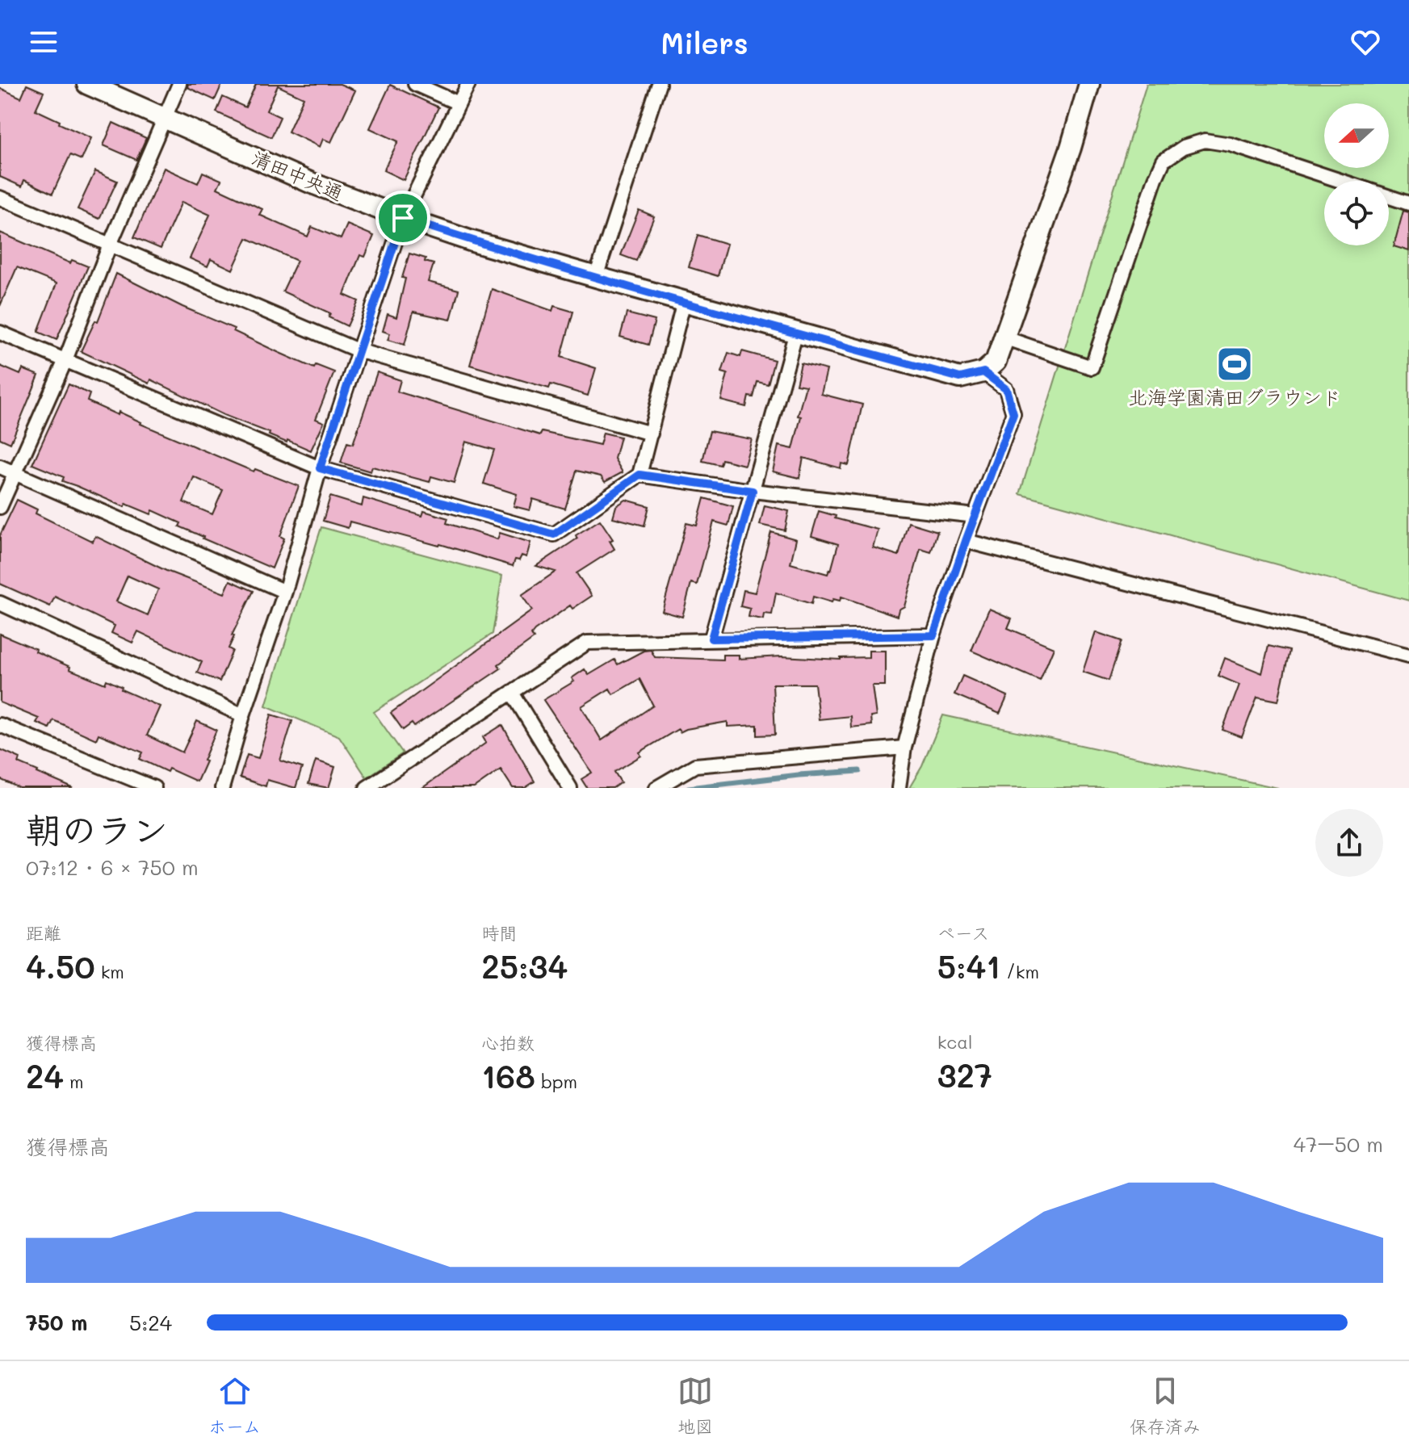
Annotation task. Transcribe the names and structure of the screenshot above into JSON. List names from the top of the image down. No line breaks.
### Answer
{"streets":{"street":["清田中央通"]},"places":{"sports":["北海学園清田グラウンド"]},"north":"left","page":{"header":"Milers","heading":["朝のラン","07:12 · 6 × 750 m"],"stats":[["距離","4.50 km"],["時間","25:34"],["ペース","5:41 /km"],["獲得標高","24 m"],["心拍数","168 bpm"],["kcal","327"]],"chart":["獲得標高","47–50 m"],"list":[{"name":"750 m","note":"5:24"}],"tabs":["ホーム","地図","保存済み"]}}
